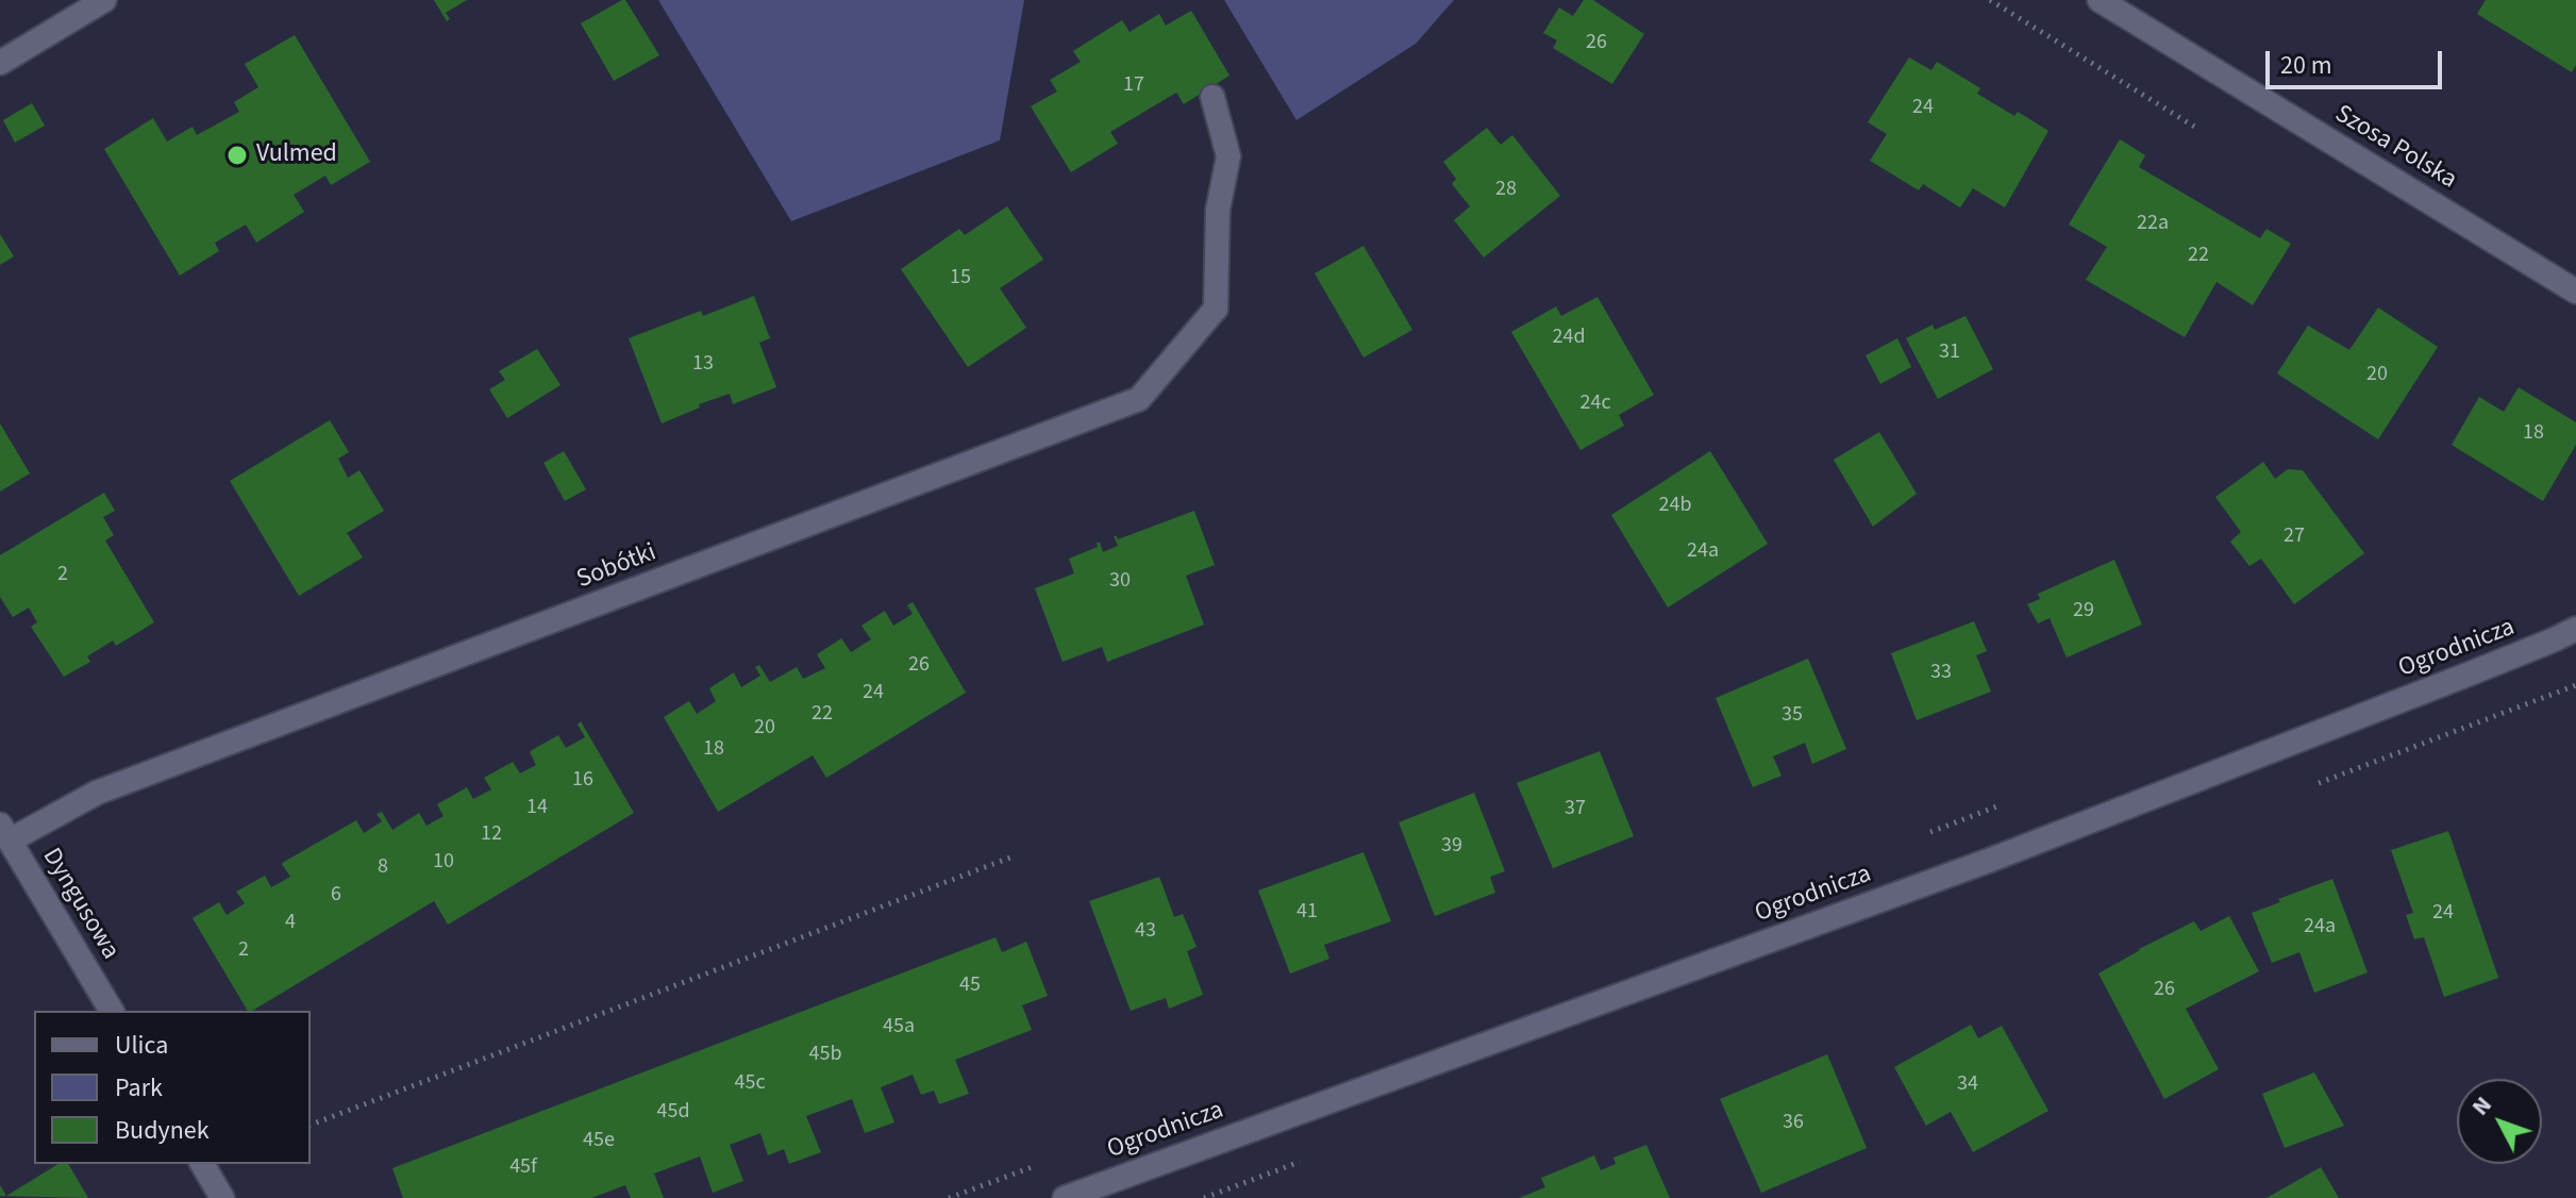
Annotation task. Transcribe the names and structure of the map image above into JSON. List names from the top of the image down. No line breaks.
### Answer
{"streets":{"street":["Szosa Polska","Sobótki","Ogrodnicza","Dyngusowa"]},"crossings":[["Sobótki","Dyngusowa"]],"places":["Vulmed"],"house_numbers":["26","17","24","28","22a","22","15","24d","31","13","20","24c","18","24b","27","24a","2","30","29","26","33","24","22","35","20","18","16","14","37","12","39","10","8","6","41","24","4","24a","43","2","45","26","45a","45b","45c","34","45d","36","45e","45f"],"legend":["Ulica","Park","Budynek"],"scale_bar":"20 m","north":"top left"}
